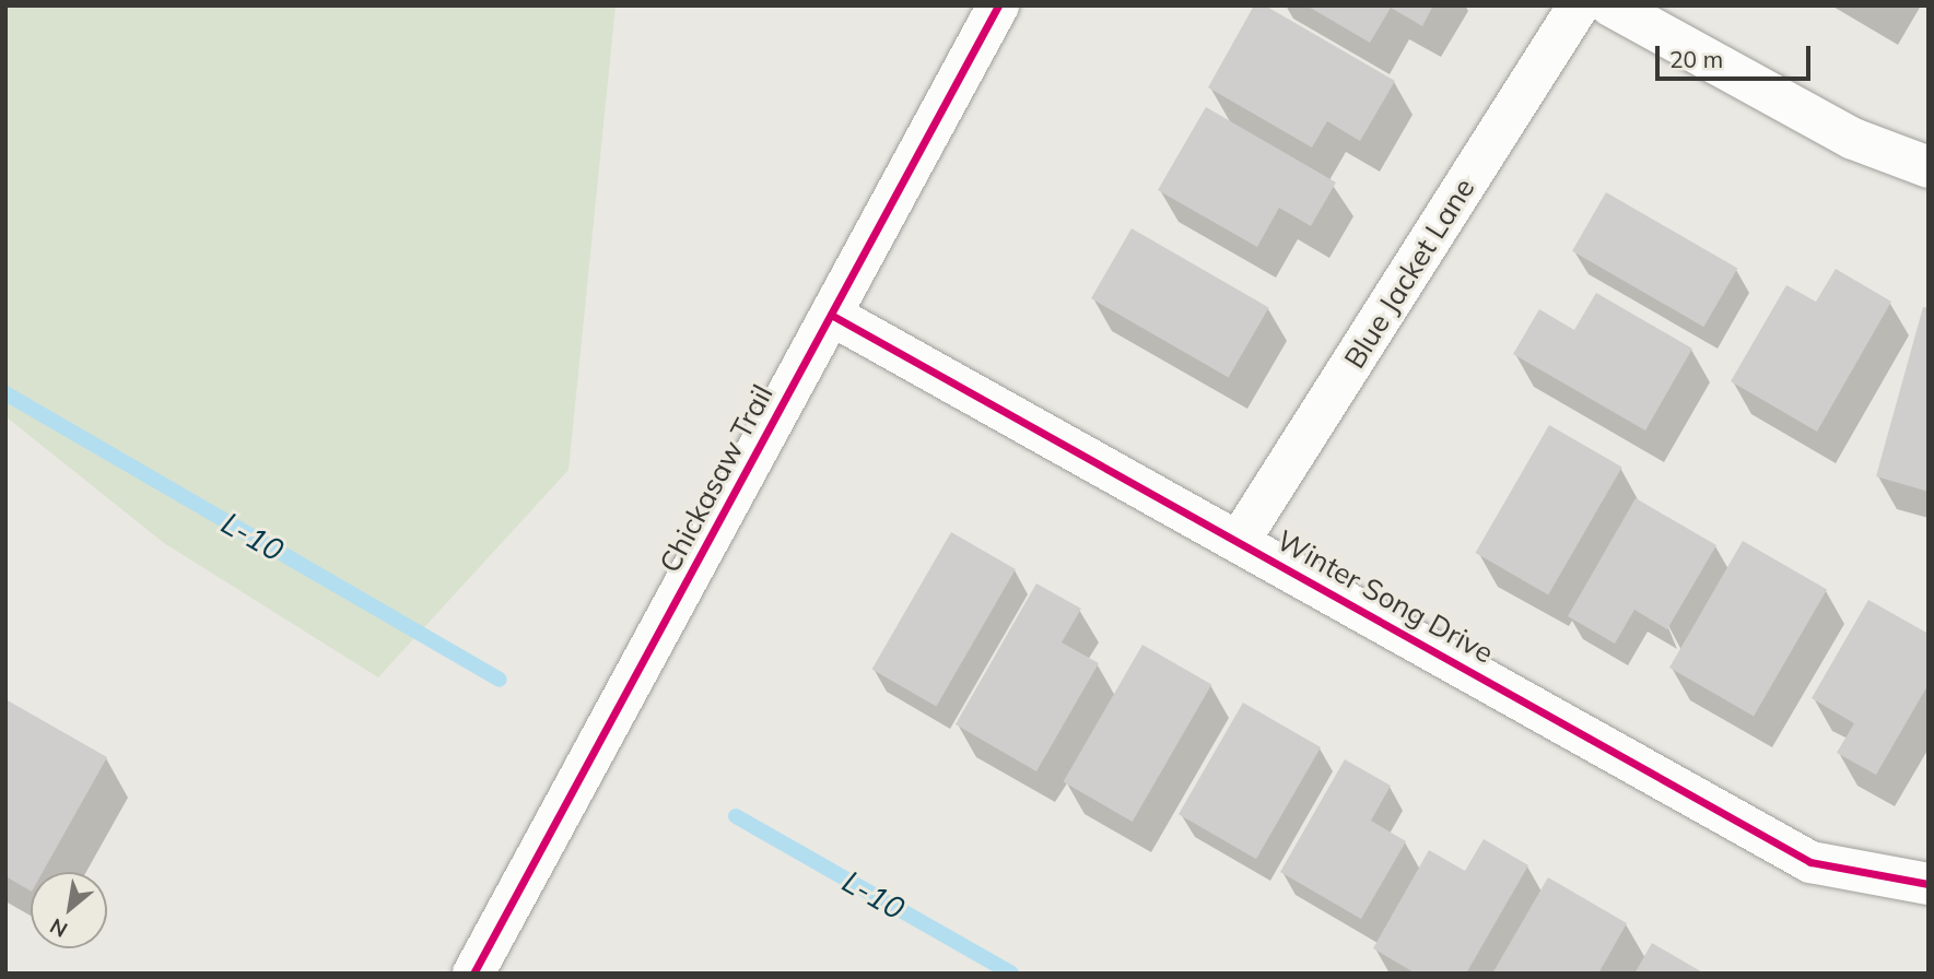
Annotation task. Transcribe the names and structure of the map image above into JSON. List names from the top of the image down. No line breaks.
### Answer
{"streets":{"street":["Blue Jacket Lane","Chickasaw Trail","Winter Song Drive"]},"crossings":[["Blue Jacket Lane","Winter Song Drive"],["Chickasaw Trail","Winter Song Drive"]],"water":["L-10"],"scale_bar":"20 m","north":"bottom left"}
